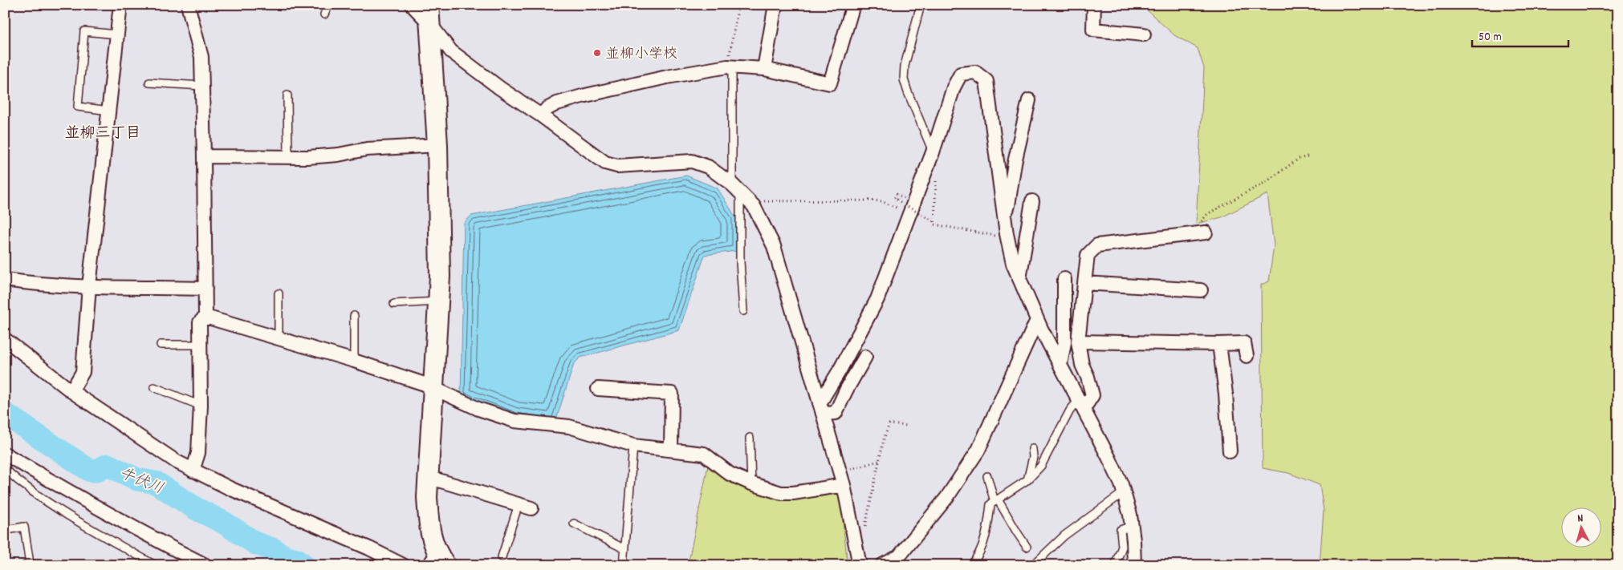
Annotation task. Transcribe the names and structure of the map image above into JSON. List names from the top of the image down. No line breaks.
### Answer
{"districts":["並柳三丁目"],"water":["牛伏川"],"places":["並柳小学校"],"scale_bar":"50 m","north":"top"}
